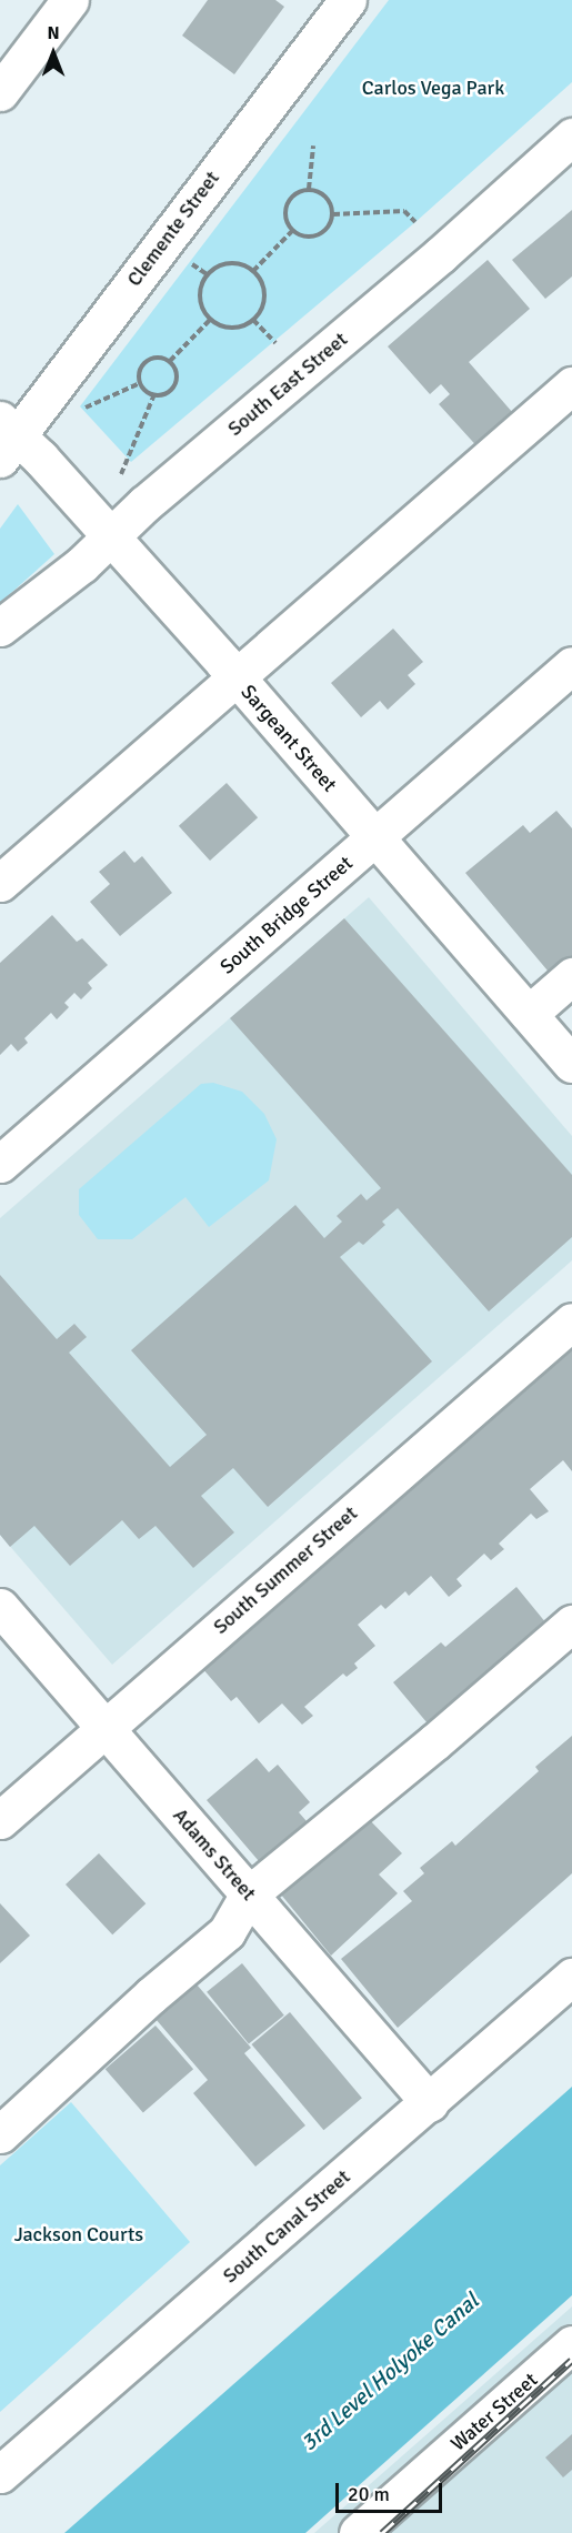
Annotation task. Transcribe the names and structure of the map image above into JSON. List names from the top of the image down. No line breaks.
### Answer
{"streets":{"street":["Clemente Street","South East Street","Sargeant Street","South Bridge Street","South Summer Street","Adams Street","South Canal Street","Water Street"]},"crossings":[["Clemente Street","Sargeant Street"],["South East Street","Sargeant Street"],["Sargeant Street","South Bridge Street"],["South Summer Street","Adams Street"],["Adams Street","South Canal Street"]],"water":["3rd Level Holyoke Canal"],"parks":["Carlos Vega Park","Jackson Courts"],"scale_bar":"20 m","north":"top"}
